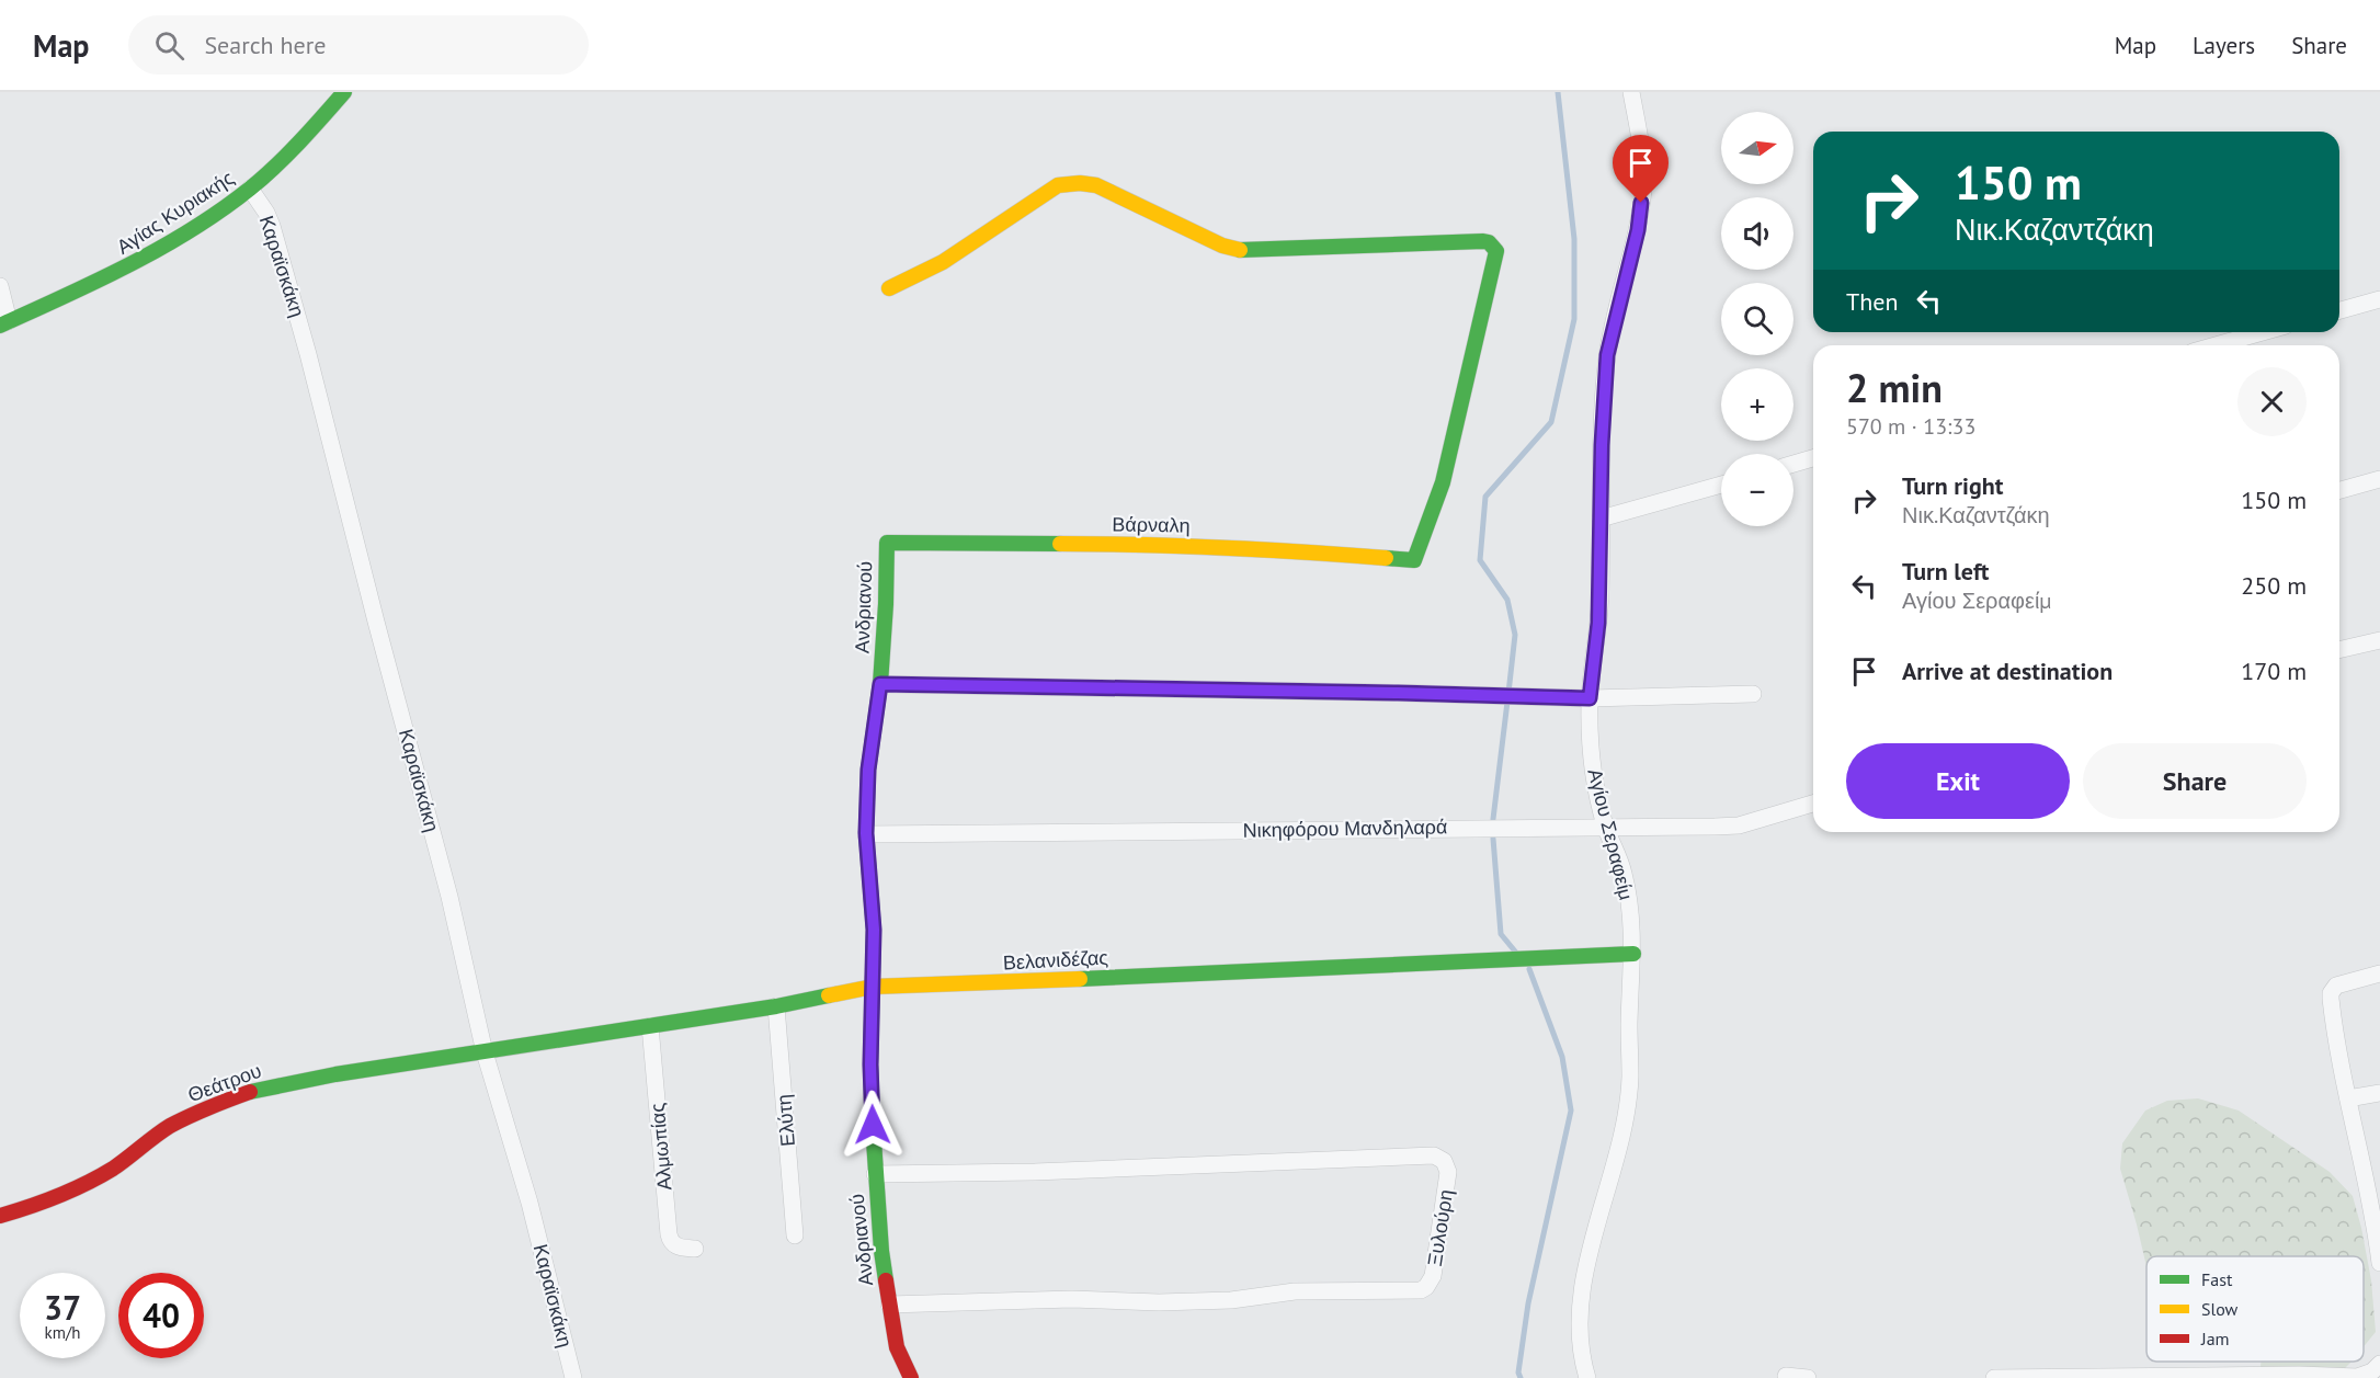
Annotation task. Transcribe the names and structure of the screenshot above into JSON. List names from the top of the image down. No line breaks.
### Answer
{"streets":{"street":["Αγίας Κυριακής","Καραϊσκάκη","Βάρναλη","Ανδριανού","Νικηφόρου Μανδηλαρά","Αγίου Σεραφείμ","Βελανιδέζας","Θεάτρου","Ελύτη","Αλμωπίας","Ξυλούρη"]},"crossings":[["Αγίας Κυριακής","Καραϊσκάκη"],["Καραϊσκάκη","Βελανιδέζας"],["Καραϊσκάκη","Θεάτρου"],["Βάρναλη","Ανδριανού"],["Ανδριανού","Νικηφόρου Μανδηλαρά"],["Ανδριανού","Βελανιδέζας"],["Ανδριανού","Ξυλούρη"],["Νικηφόρου Μανδηλαρά","Αγίου Σεραφείμ"],["Αγίου Σεραφείμ","Βελανιδέζας"],["Βελανιδέζας","Θεάτρου"],["Βελανιδέζας","Ελύτη"],["Βελανιδέζας","Αλμωπίας"]],"legend":["Fast","Slow","Jam"],"north":"right","page":{"header":"Map","search":"Search here","nav":["Map","Layers","Share"],"map_buttons":["+","−"],"turn":["150 m","Νικ.Καζαντζάκη"],"then":"Then","heading":["2 min","570 m · 13:33"],"list":[{"name":"Turn right","note":"Νικ.Καζαντζάκη","value":"150 m"},{"name":"Turn left","note":"Αγίου Σεραφείμ","value":"250 m"},{"name":"Arrive at destination","value":"170 m"}],"buttons":["Exit","Share"],"speed":"37 km/h","limit":"40"}}
